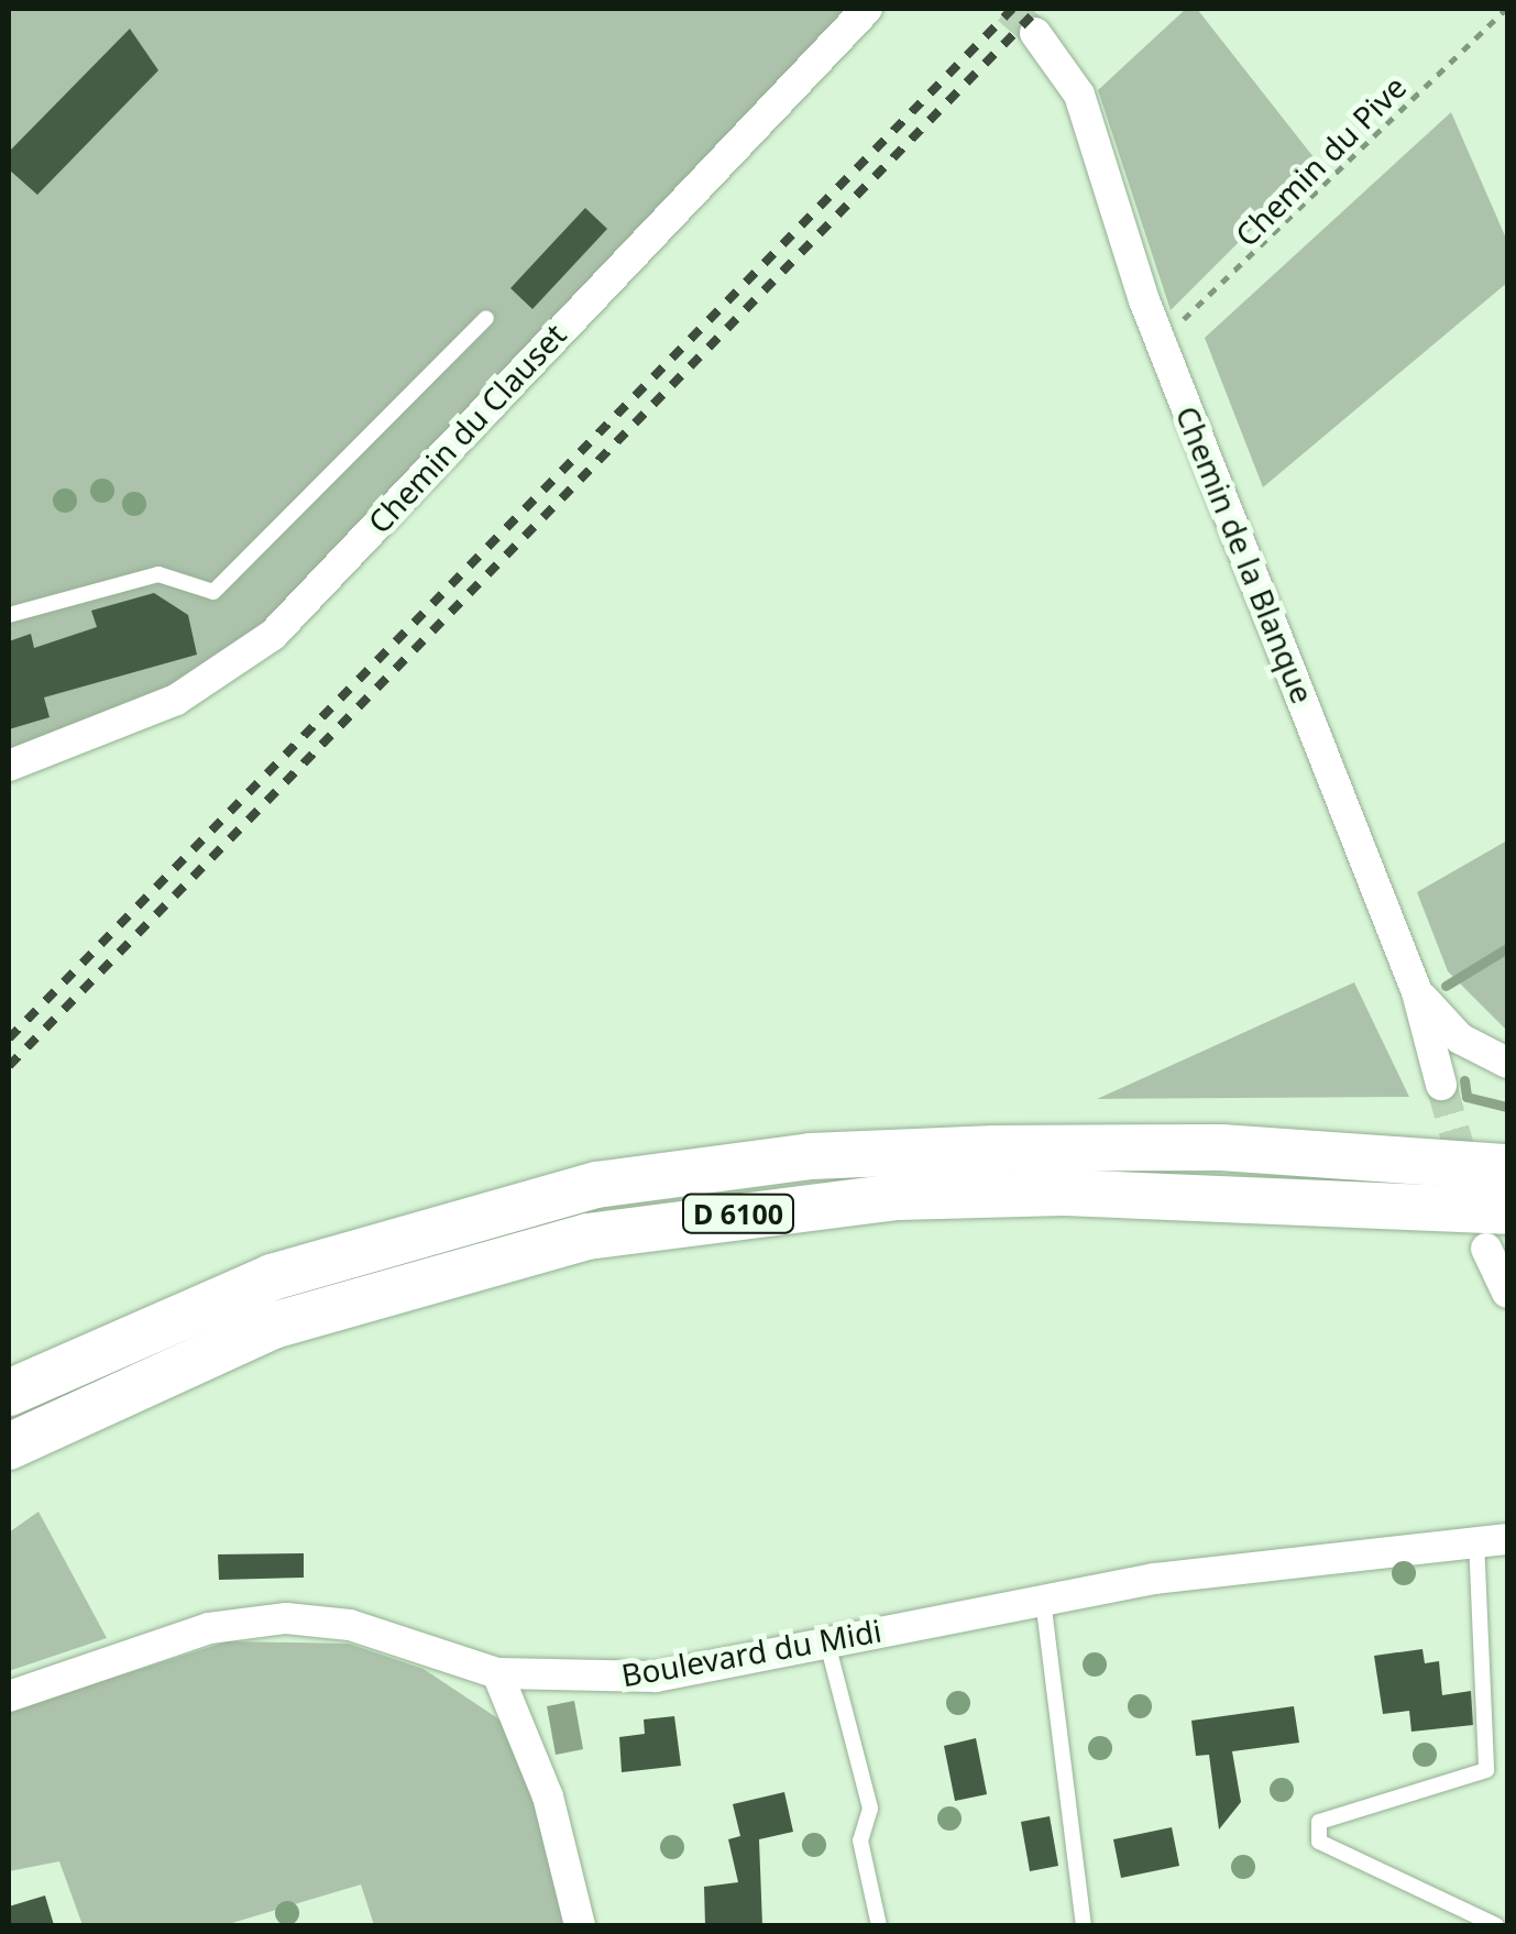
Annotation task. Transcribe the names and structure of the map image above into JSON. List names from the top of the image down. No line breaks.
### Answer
{"streets":{"main road":["D 6100"],"street":["Chemin du Clauset","Chemin de la Blanque","Boulevard du Midi"],"path":["Chemin du Pive"]},"crossings":[["Chemin du Pive","Chemin de la Blanque"]]}
